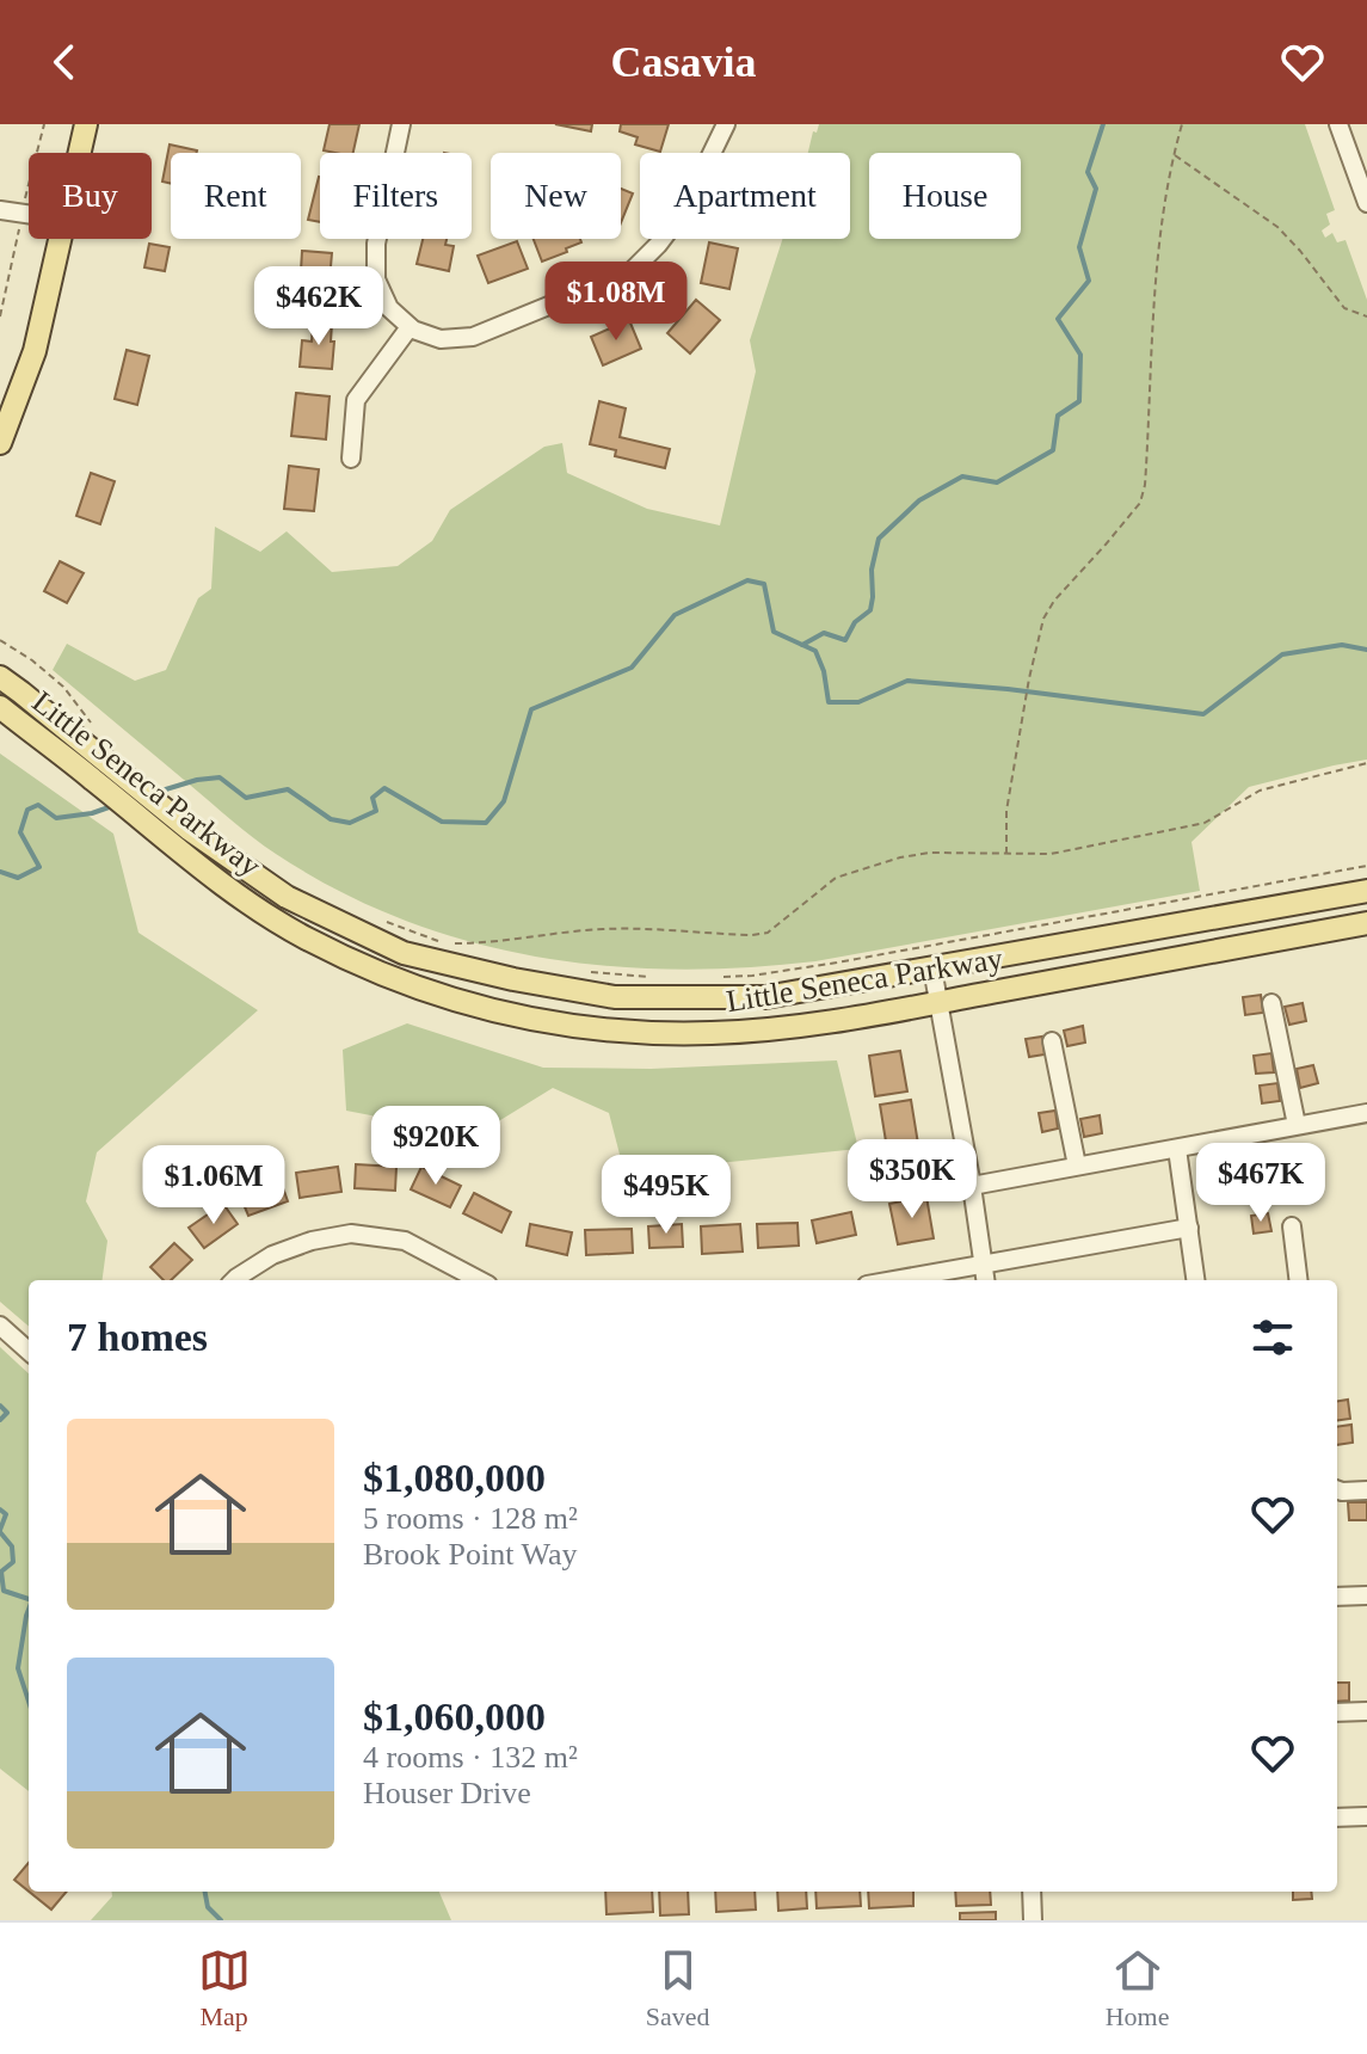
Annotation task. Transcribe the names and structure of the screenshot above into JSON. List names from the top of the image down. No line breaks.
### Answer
{"streets":{"main road":["Little Seneca Parkway"]},"page":{"header":"Casavia","chip":["Buy","Rent","Filters","New","Apartment","House"],"price":["$1.08M","$462K","$920K","$350K","$467K","$1.06M","$495K"],"heading":"7 homes","list":[{"name":"$1,080,000","note":"5 rooms · 128 m² · Brook Point Way"},{"name":"$1,060,000","note":"4 rooms · 132 m² · Houser Drive"}],"tabs":["Map","Saved","Home"]}}
